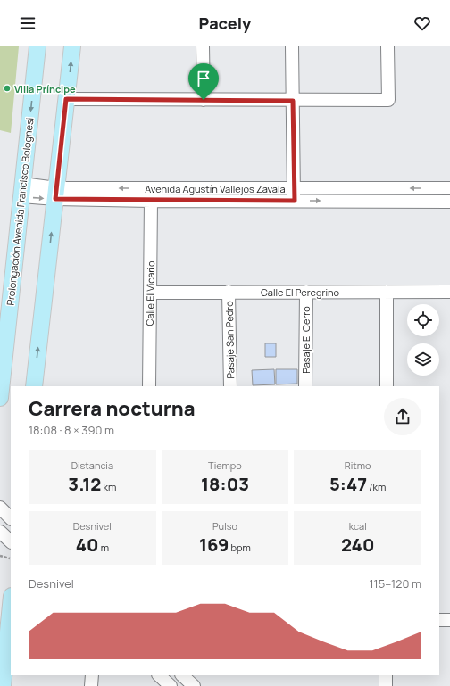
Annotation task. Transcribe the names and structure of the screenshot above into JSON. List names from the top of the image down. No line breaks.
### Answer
{"streets":{"main road":["Prolongación Avenida Francisco Bolognesi"],"street":["Avenida Agustín Vallejos Zavala","Calle El Peregrino","Calle El Vicario","Pasaje San Pedro","Pasaje El Cerro"]},"crossings":[["Avenida Agustín Vallejos Zavala","Prolongación Avenida Francisco Bolognesi"],["Avenida Agustín Vallejos Zavala","Calle El Vicario"],["Calle El Peregrino","Calle El Vicario"],["Calle El Peregrino","Pasaje San Pedro"],["Calle El Peregrino","Pasaje El Cerro"]],"places":["Villa Príncipe"],"page":{"header":"Pacely","heading":["Carrera nocturna","18:08 · 8 × 390 m"],"stats":[["Distancia","3.12 km"],["Tiempo","18:03"],["Ritmo","5:47 /km"],["Desnivel","40 m"],["Pulso","169 bpm"],["kcal","240"]],"chart":["Desnivel","115–120 m"]}}
